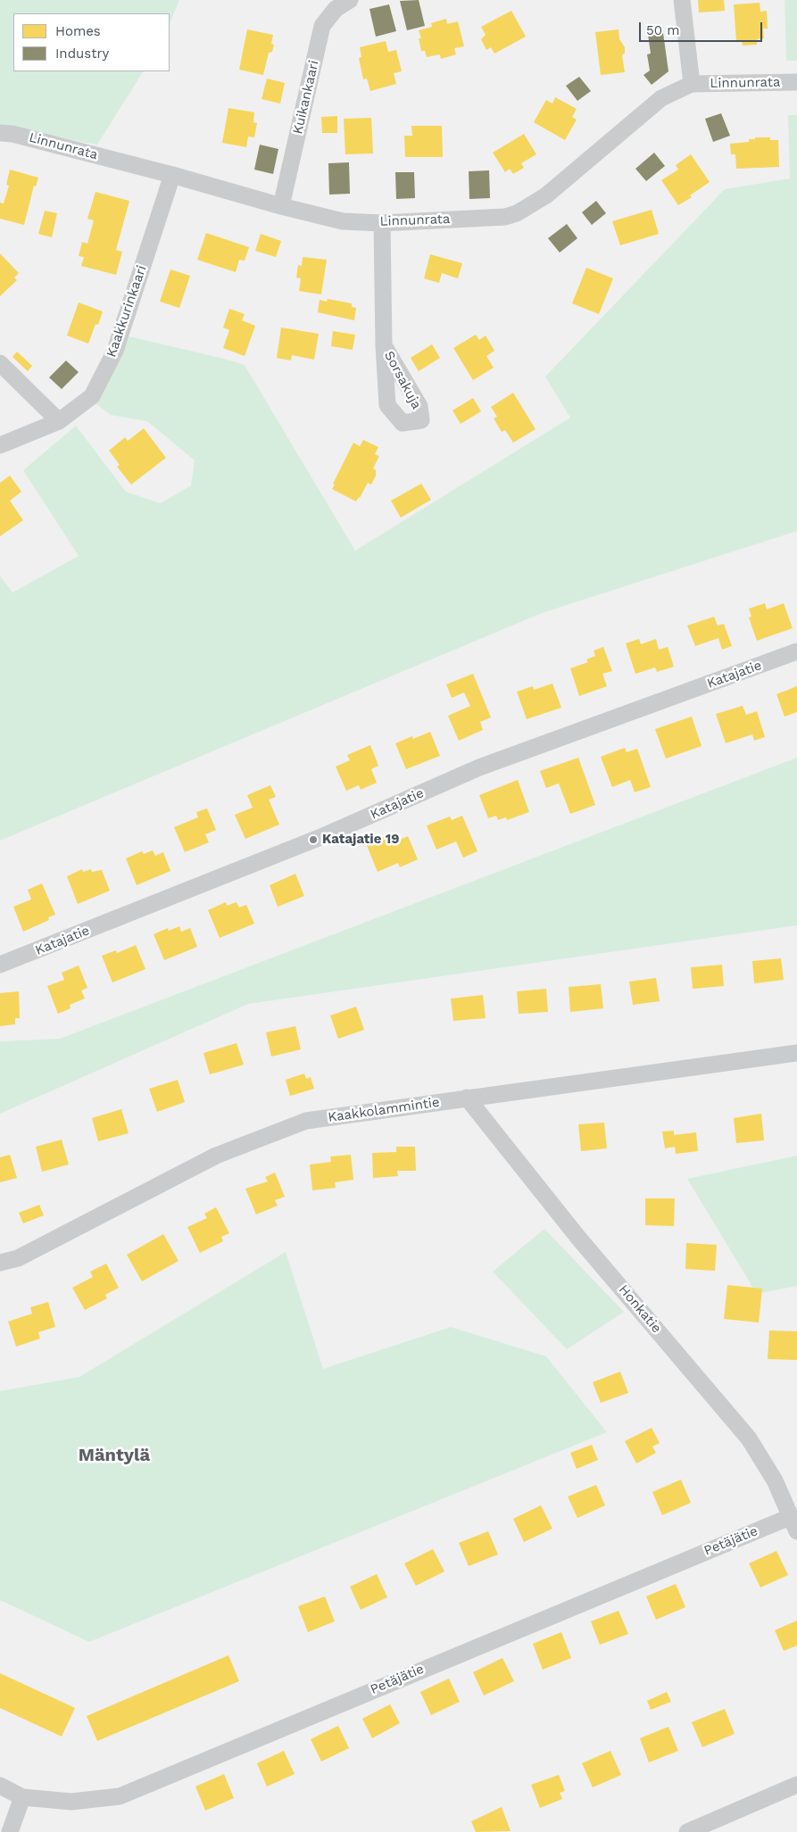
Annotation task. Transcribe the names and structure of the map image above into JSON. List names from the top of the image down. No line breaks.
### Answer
{"streets":{"street":["Linnunrata","Kuikankaari","Kaakkurinkaari","Sorsakuja","Katajatie","Kaakkolammintie","Honkatie","Petäjätie"]},"crossings":[["Linnunrata","Kuikankaari"],["Linnunrata","Kaakkurinkaari"],["Linnunrata","Sorsakuja"],["Kaakkolammintie","Honkatie"],["Honkatie","Petäjätie"]],"districts":["Mäntylä"],"places":["Katajatie 19"],"legend":["Homes","Industry"],"scale_bar":"50 m"}
